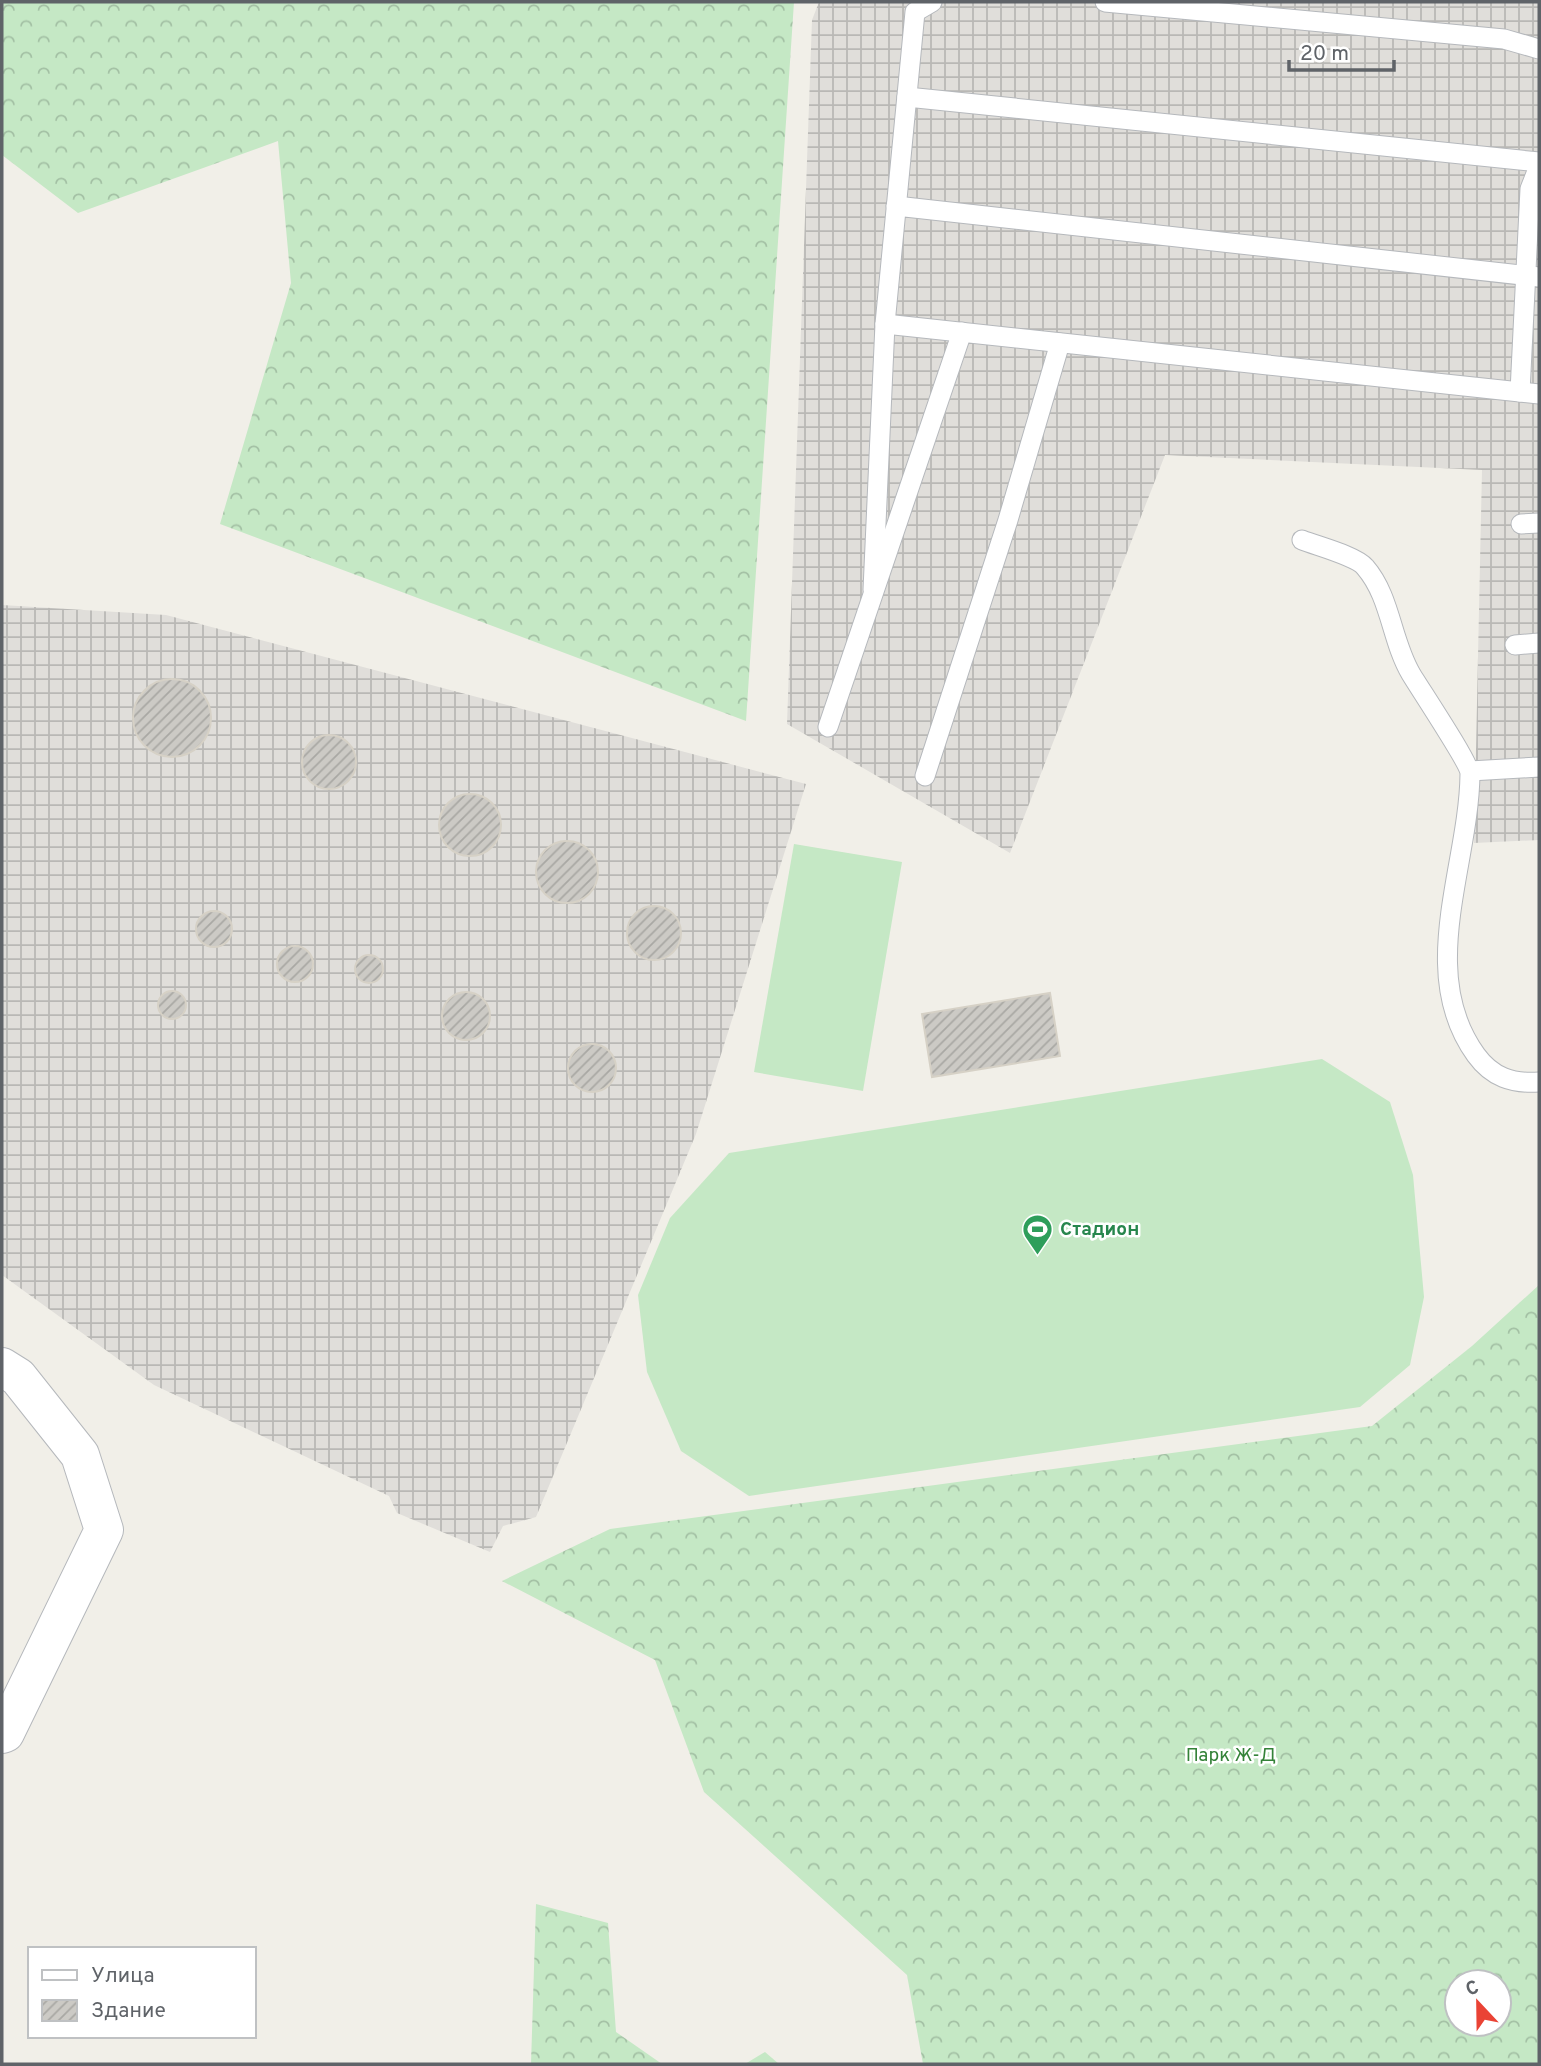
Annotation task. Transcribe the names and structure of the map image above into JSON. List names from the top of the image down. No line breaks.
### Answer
{"parks":["Парк Ж-Д"],"places":{"sports":["Стадион"]},"legend":["Улица","Здание"],"scale_bar":"20 m","north":"top"}
